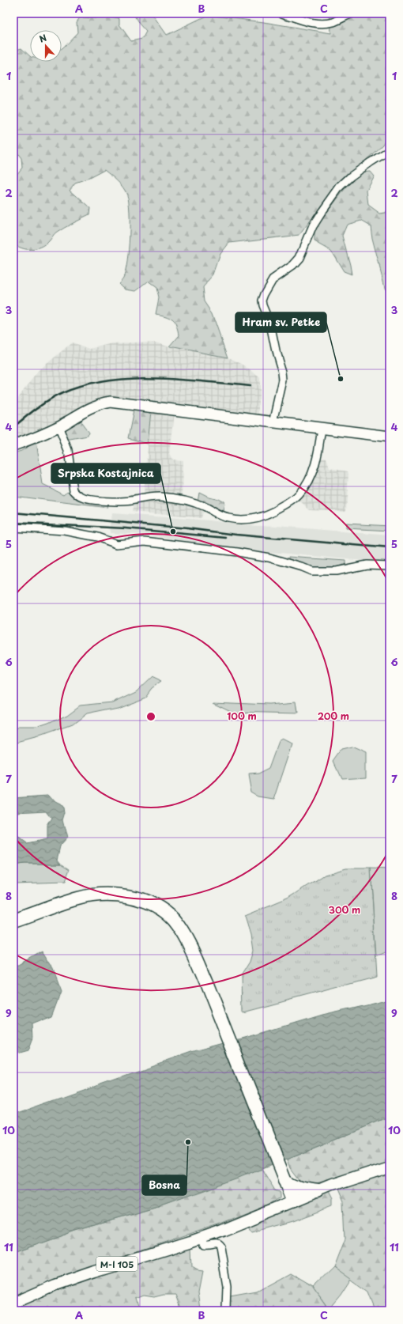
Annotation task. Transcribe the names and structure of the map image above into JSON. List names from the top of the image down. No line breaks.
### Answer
{"streets":{"main road":["M-I 105"]},"places":["Hram sv. Petke","Srpska Kostajnica","Bosna"],"north":"top","grid":{"columns":["A","B","C"],"rows":["1","2","3","4","5","6","7","8","9","10","11"]},"rings":["100 m","200 m","300 m"]}
